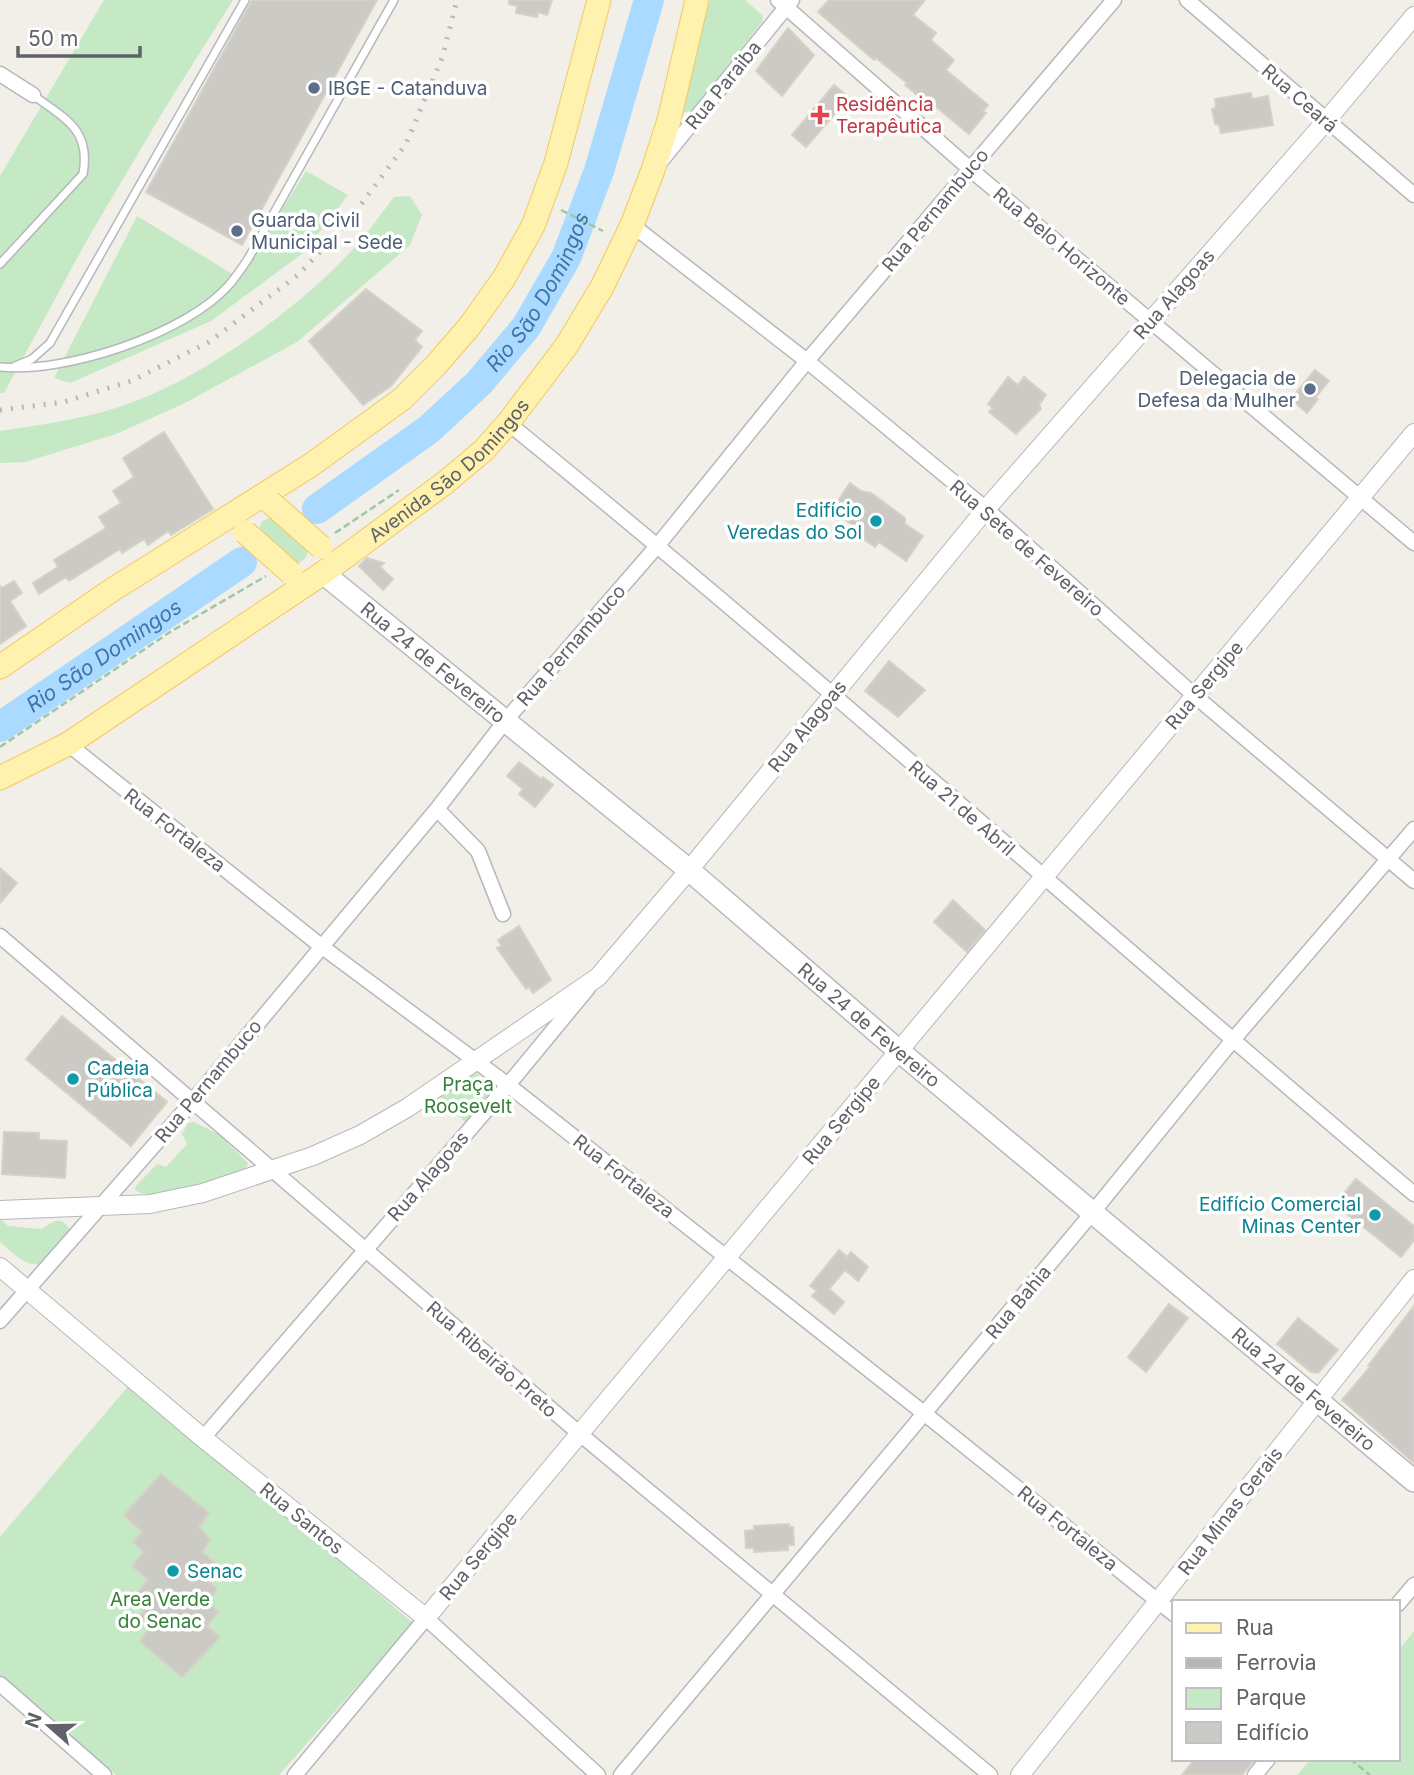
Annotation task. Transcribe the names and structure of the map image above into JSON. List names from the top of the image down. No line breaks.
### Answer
{"streets":{"main road":["Avenida São Domingos","Rua 24 de Fevereiro"],"street":["Rua Paraiba","Rua Ceará","Rua Pernambuco","Rua Belo Horizonte","Rua Alagoas","Rua Sete de Fevereiro","Rua Sergipe","Rua 21 de Abril","Rua Fortaleza","Rua Bahia","Rua Ribeirão Preto","Rua Minas Gerais","Rua Santos"]},"crossings":[["Rua Paraiba","Rua Belo Horizonte"],["Rua Paraiba","Avenida São Domingos"],["Rua Ceará","Rua Alagoas"],["Rua Pernambuco","Rua Belo Horizonte"],["Rua Pernambuco","Rua Sete de Fevereiro"],["Rua Pernambuco","Rua 24 de Fevereiro"],["Rua Pernambuco","Rua 21 de Abril"],["Rua Pernambuco","Rua Fortaleza"],["Rua Pernambuco","Rua Ribeirão Preto"],["Rua Pernambuco","Rua Santos"],["Rua Belo Horizonte","Rua Alagoas"],["Rua Belo Horizonte","Rua Sergipe"],["Rua Alagoas","Rua Sete de Fevereiro"],["Rua Alagoas","Rua 24 de Fevereiro"],["Rua Alagoas","Rua 21 de Abril"],["Rua Alagoas","Rua Fortaleza"],["Rua Alagoas","Rua Ribeirão Preto"],["Rua Alagoas","Rua Santos"],["Avenida São Domingos","Rua Sete de Fevereiro"],["Avenida São Domingos","Rua 24 de Fevereiro"],["Avenida São Domingos","Rua 21 de Abril"],["Avenida São Domingos","Rua Fortaleza"],["Rua Sete de Fevereiro","Rua Sergipe"],["Rua Sete de Fevereiro","Rua Bahia"],["Rua 24 de Fevereiro","Rua Sergipe"],["Rua 24 de Fevereiro","Rua Bahia"],["Rua 24 de Fevereiro","Rua Minas Gerais"],["Rua Sergipe","Rua 21 de Abril"],["Rua Sergipe","Rua Fortaleza"],["Rua Sergipe","Rua Ribeirão Preto"],["Rua Sergipe","Rua Santos"],["Rua 21 de Abril","Rua Bahia"],["Rua Fortaleza","Rua Bahia"],["Rua Fortaleza","Rua Minas Gerais"],["Rua Bahia","Rua Ribeirão Preto"]],"water":["Rio São Domingos"],"parks":["Praça Roosevelt","Area Verde do Senac"],"places":{"other":["IBGE - Catanduva","Guarda Civil Municipal - Sede","Delegacia de Defesa da Mulher","Edifício Veredas do Sol","Cadeia Pública","Edifício Comercial Minas Center","Senac"],"health":["Residência Terapêutica"]},"legend":["Rua","Ferrovia","Parque","Edifício"],"scale_bar":"50 m","north":"left"}
